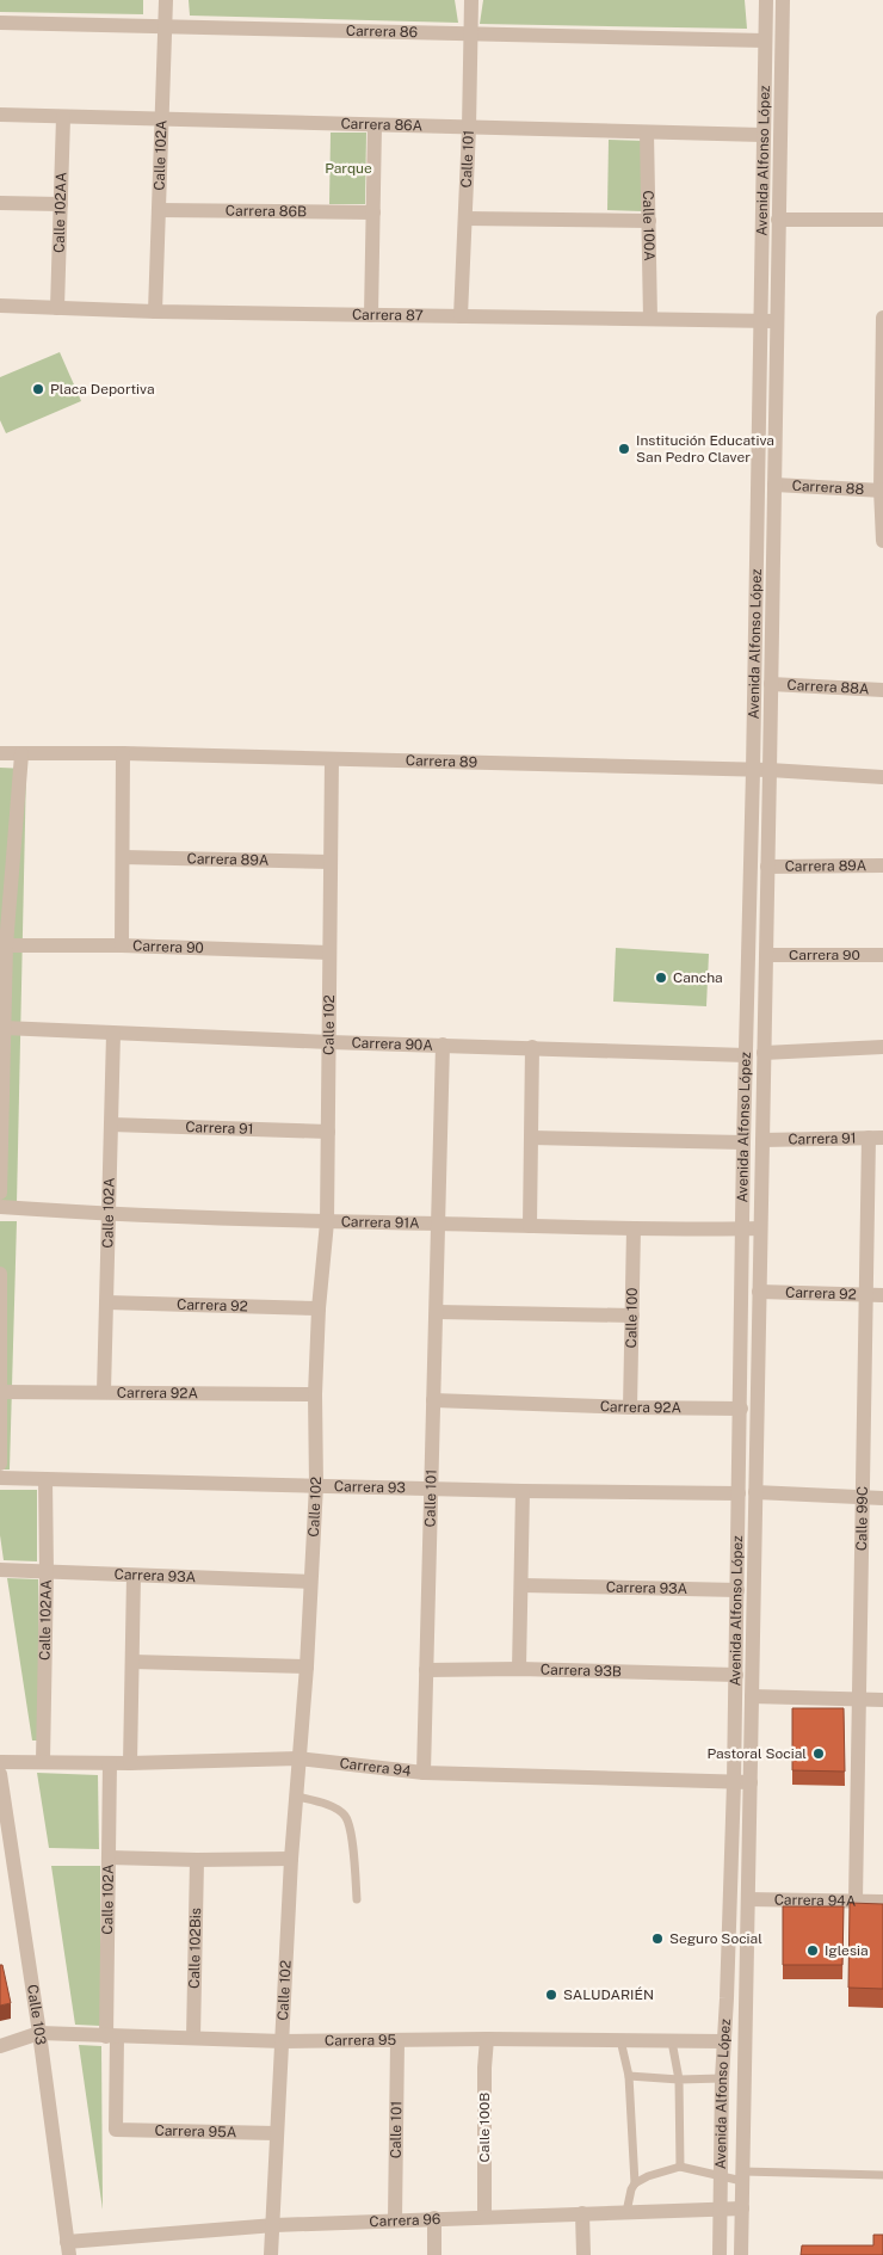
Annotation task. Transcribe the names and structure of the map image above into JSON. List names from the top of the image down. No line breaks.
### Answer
{"streets":{"street":["Carrera 86","Carrera 86A","Calle 102A","Calle 101","Avenida Alfonso López","Carrera 86B","Calle 102AA","Calle 100A","Carrera 87","Carrera 88","Carrera 88A","Carrera 89","Carrera 89A","Carrera 90","Calle 102","Carrera 90A","Carrera 91","Carrera 91A","Carrera 92","Calle 100","Carrera 92A","Carrera 93","Calle 99C","Carrera 93A","Carrera 93B","Carrera 94","Carrera 94A","Calle 102Bis","Calle 103","Carrera 95","Calle 100B","Carrera 95A","Carrera 96"]},"crossings":[["Carrera 86","Calle 102A"],["Carrera 86","Calle 101"],["Carrera 86","Avenida Alfonso López"],["Carrera 86A","Calle 102A"],["Carrera 86A","Calle 101"],["Carrera 86A","Avenida Alfonso López"],["Carrera 86A","Calle 102AA"],["Carrera 86A","Calle 100A"],["Calle 102A","Carrera 86B"],["Calle 102A","Carrera 87"],["Calle 102A","Carrera 90A"],["Calle 102A","Carrera 91"],["Calle 102A","Carrera 91A"],["Calle 102A","Carrera 92"],["Calle 102A","Carrera 92A"],["Calle 102A","Carrera 94"],["Calle 102A","Carrera 95"],["Calle 102A","Carrera 95A"],["Calle 101","Carrera 87"],["Calle 101","Carrera 90A"],["Calle 101","Carrera 91A"],["Calle 101","Carrera 92A"],["Calle 101","Carrera 93"],["Calle 101","Carrera 93B"],["Calle 101","Carrera 94"],["Calle 101","Carrera 95"],["Calle 101","Carrera 96"],["Avenida Alfonso López","Carrera 87"],["Avenida Alfonso López","Carrera 88"],["Avenida Alfonso López","Carrera 88A"],["Avenida Alfonso López","Carrera 89"],["Avenida Alfonso López","Carrera 89A"],["Avenida Alfonso López","Carrera 90"],["Avenida Alfonso López","Carrera 90A"],["Avenida Alfonso López","Carrera 91"],["Avenida Alfonso López","Carrera 91A"],["Avenida Alfonso López","Carrera 92"],["Avenida Alfonso López","Carrera 92A"],["Avenida Alfonso López","Carrera 93"],["Avenida Alfonso López","Carrera 93A"],["Avenida Alfonso López","Carrera 93B"],["Avenida Alfonso López","Carrera 94"],["Avenida Alfonso López","Carrera 94A"],["Avenida Alfonso López","Carrera 95"],["Avenida Alfonso López","Carrera 96"],["Calle 102AA","Carrera 87"],["Calle 102AA","Carrera 93"],["Calle 102AA","Carrera 93A"],["Calle 102AA","Carrera 94"],["Calle 100A","Carrera 87"],["Carrera 89","Calle 102"],["Carrera 89A","Calle 102"],["Carrera 90","Calle 102"],["Calle 102","Carrera 90A"],["Calle 102","Carrera 91"],["Calle 102","Carrera 91A"],["Calle 102","Carrera 92"],["Calle 102","Carrera 92A"],["Calle 102","Carrera 93"],["Calle 102","Carrera 93A"],["Calle 102","Carrera 94"],["Calle 102","Carrera 95"],["Calle 102","Carrera 95A"],["Calle 102","Carrera 96"],["Carrera 91","Calle 99C"],["Carrera 91A","Calle 100"],["Carrera 92","Calle 99C"],["Calle 100","Carrera 92A"],["Calle 99C","Carrera 94A"],["Calle 102Bis","Carrera 95"],["Calle 103","Carrera 95"],["Calle 103","Carrera 96"],["Carrera 95","Calle 100B"],["Calle 100B","Carrera 96"]],"parks":["Parque"],"places":["Placa Deportiva","Institución Educativa San Pedro Claver","Cancha","Pastoral Social","Seguro Social","Iglesia","SALUDARIÉN"]}
